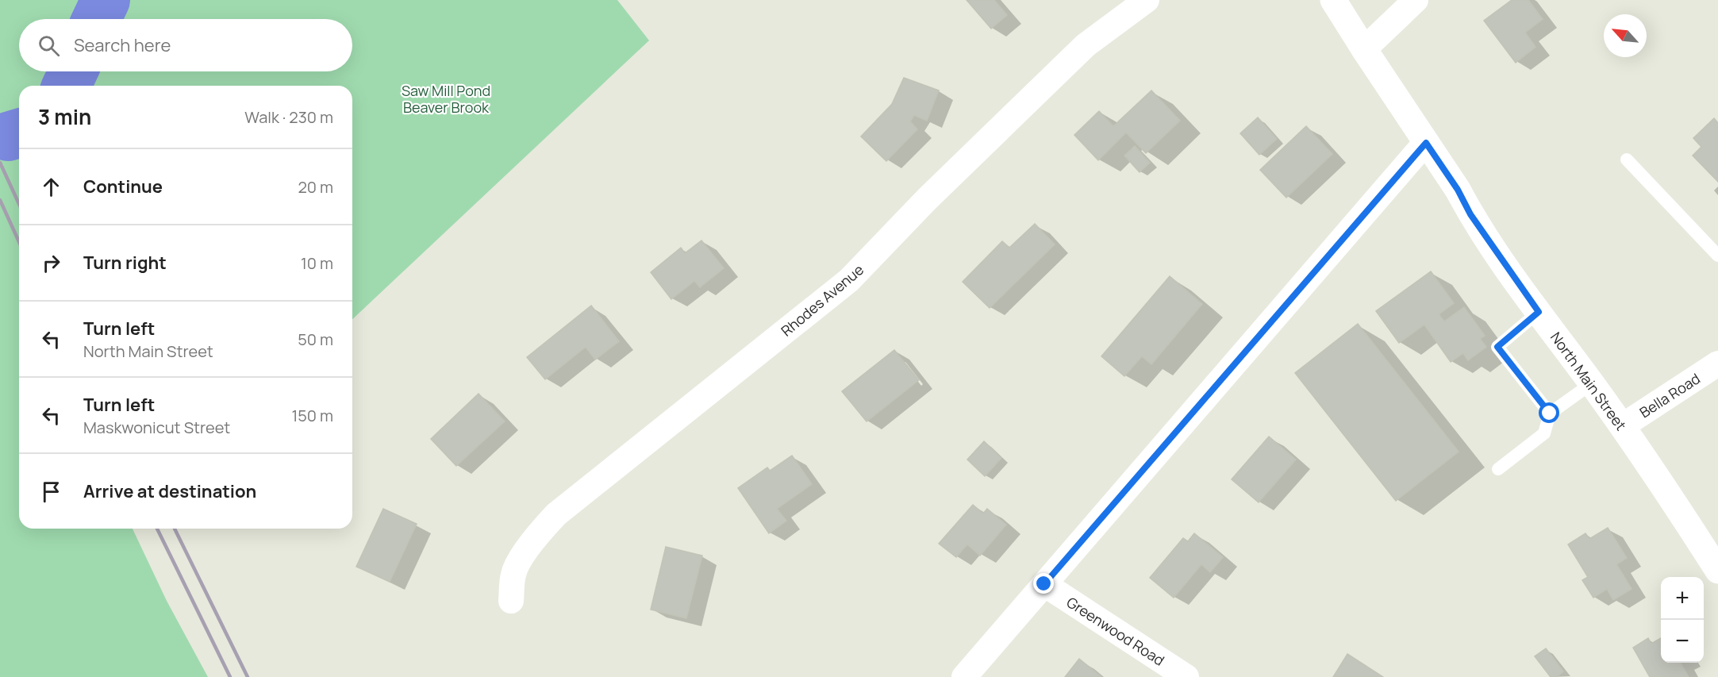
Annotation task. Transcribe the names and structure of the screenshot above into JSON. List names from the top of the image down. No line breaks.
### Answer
{"streets":{"main road":["North Main Street"],"street":["Rhodes Avenue","Bella Road","Greenwood Road"]},"crossings":[["North Main Street","Bella Road"]],"parks":["Saw Mill Pond Beaver Brook"],"north":"top left","page":{"search":"Search here","heading":["3 min","Walk · 230 m"],"list":[["Continue","20 m"],["Turn right","10 m"],["Turn left","North Main Street","50 m"],["Turn left","Maskwonicut Street","150 m"],"Arrive at destination"],"map_buttons":["+","−"]}}
